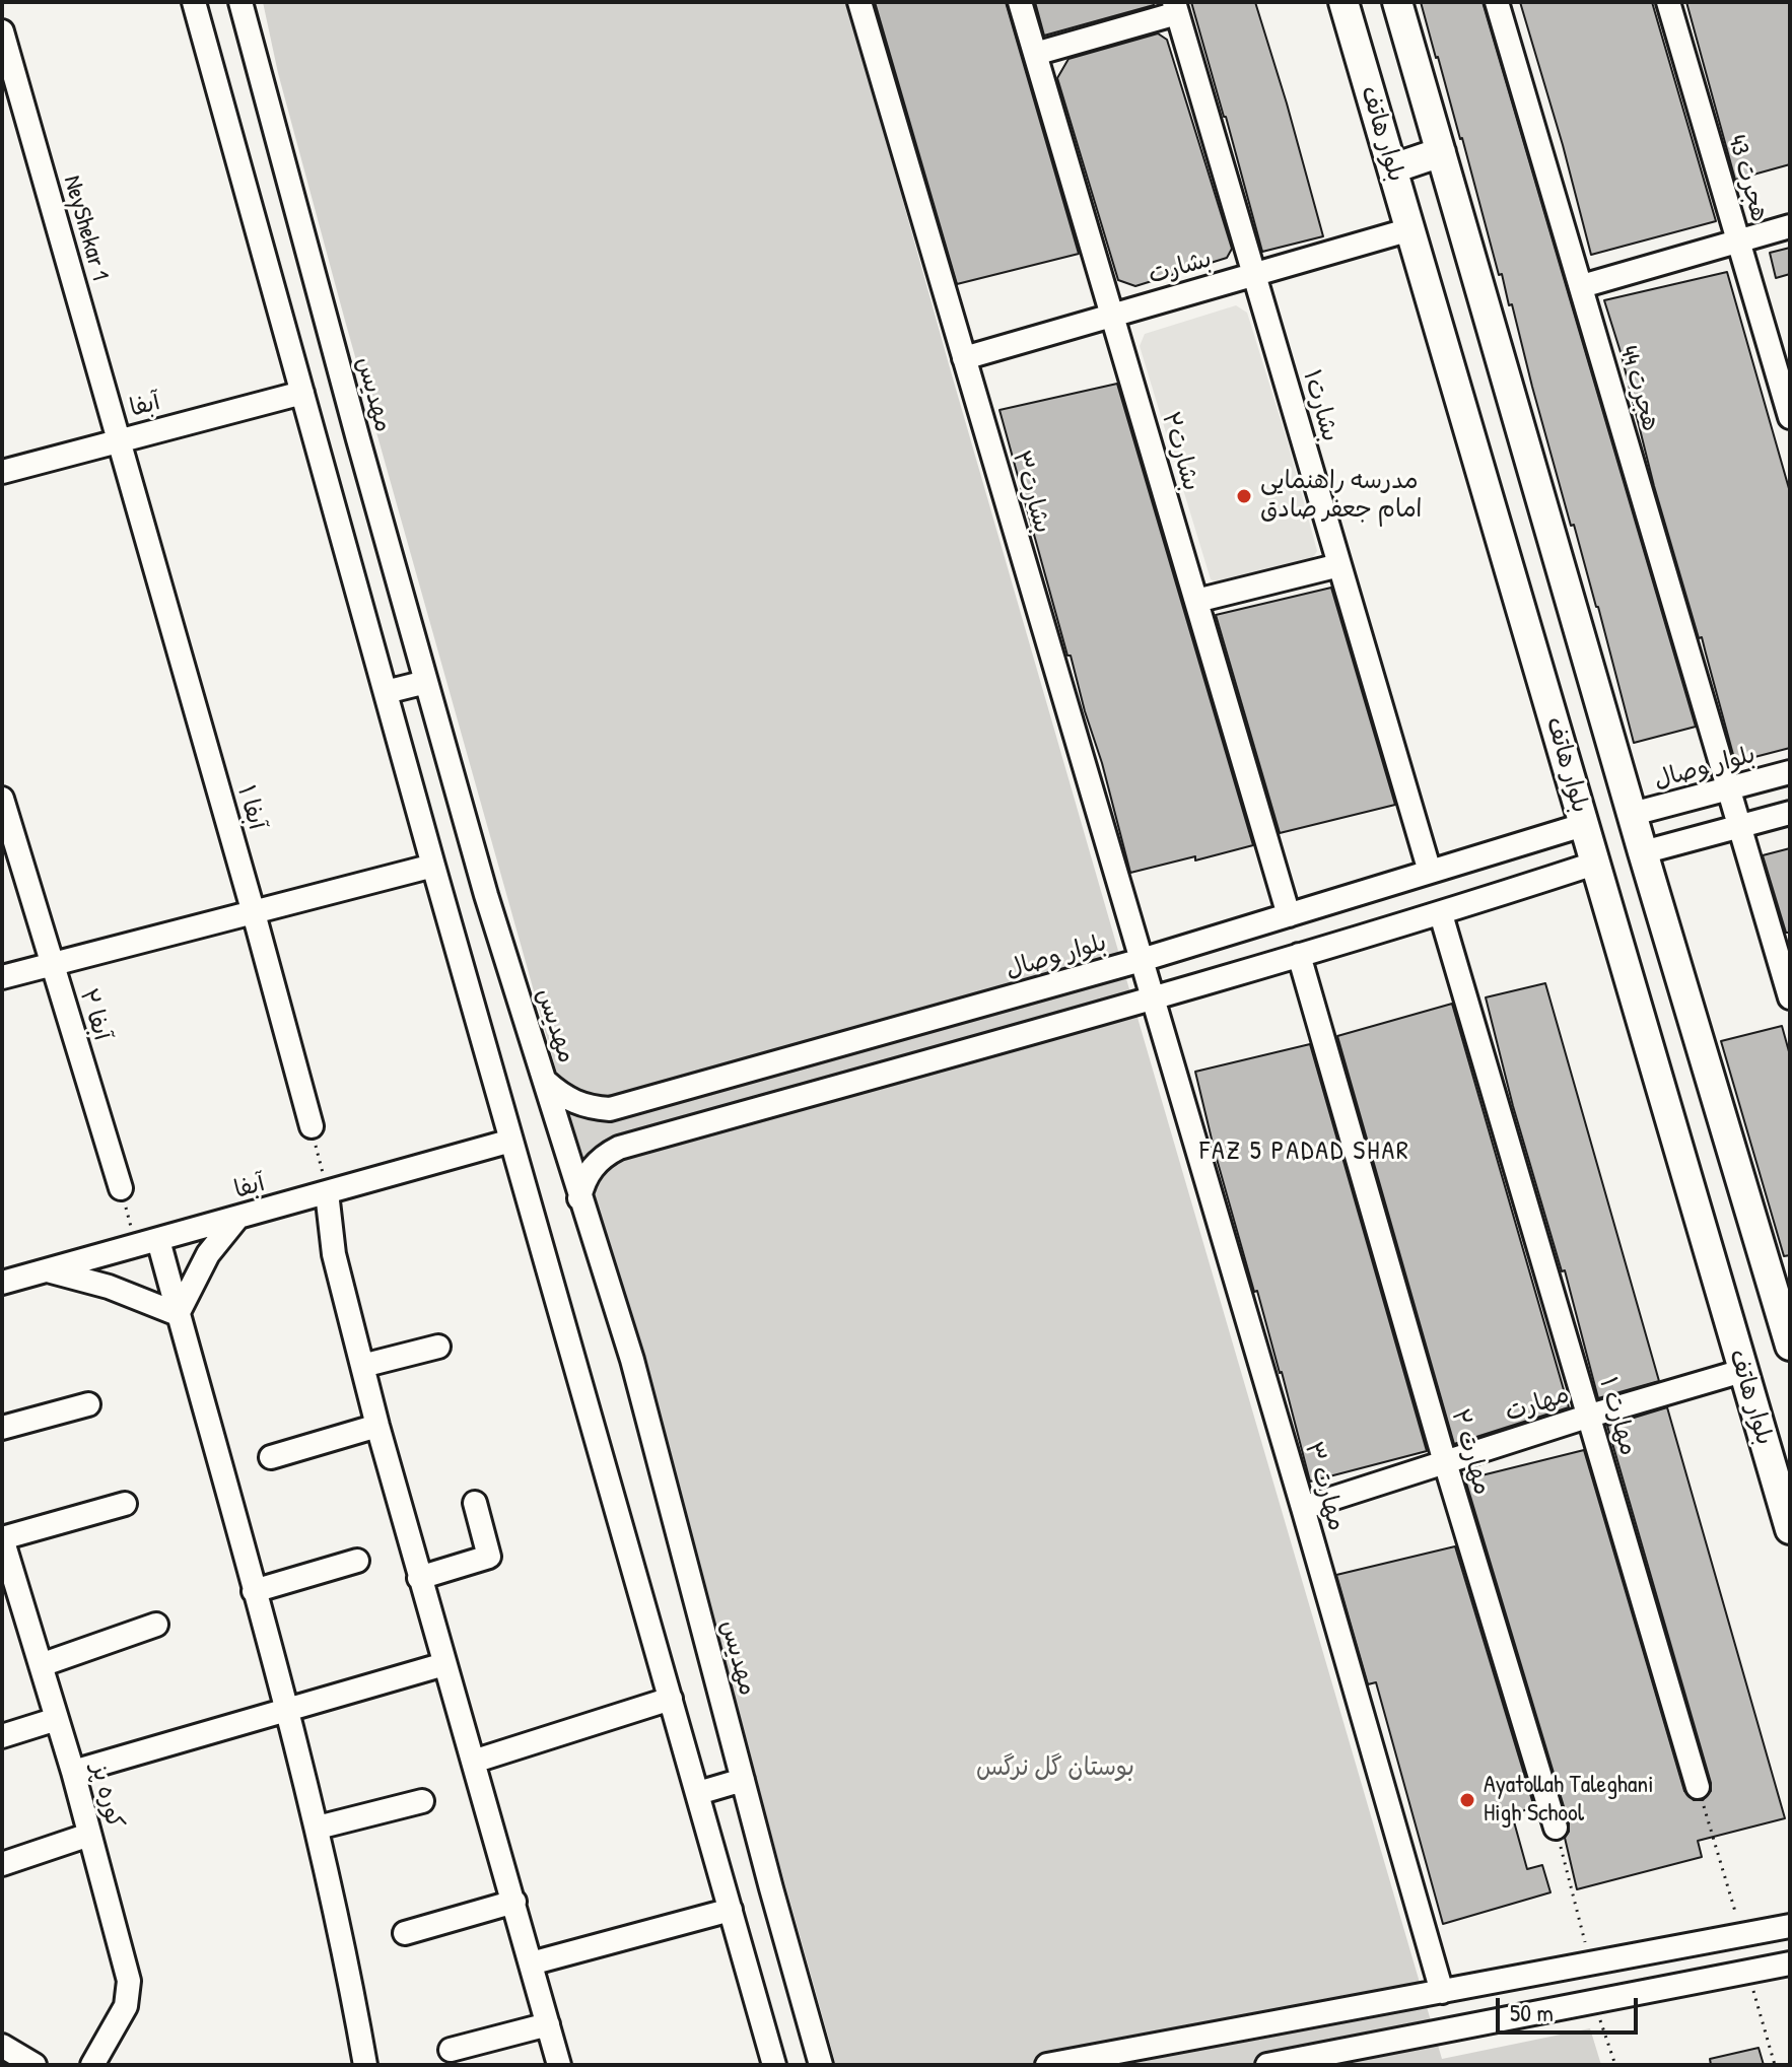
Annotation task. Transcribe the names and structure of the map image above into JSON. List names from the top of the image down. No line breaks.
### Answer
{"streets":{"main road":["بلوار هاتف"],"street":["هجرت 43","NeyShekar 1","بشارت","هجرت 44","مهدیس","آبفا","بشارت۱","بشارت۲","بشارت۳","بلوار وصال","آبفا ۱","آبفا ۲","مهارت","مهارت ۱","مهارت ۲","مهارت ۳","کوره پز"]},"crossings":[["بلوار هاتف","بشارت"],["بلوار هاتف","بلوار وصال"],["بلوار هاتف","مهارت"],["NeyShekar 1","آبفا"],["NeyShekar 1","آبفا ۱"],["بشارت","بشارت۱"],["بشارت","بشارت۲"],["بشارت","بشارت۳"],["هجرت 44","بلوار وصال"],["مهدیس","بلوار وصال"],["آبفا","آبفا ۱"],["بشارت۱","بلوار وصال"],["بشارت۲","بلوار وصال"],["بشارت۳","بلوار وصال"],["بشارت۳","مهارت ۳"],["مهارت","مهارت ۱"],["مهارت","مهارت ۲"],["مهارت","مهارت ۳"]],"districts":["FAZ 5 PADAD SHAR"],"parks":["بوستان گل نرگس"],"places":["مدرسه راهنمایی امام جعفر صادق","Ayatollah Taleghani High School"],"scale_bar":"50 m"}
